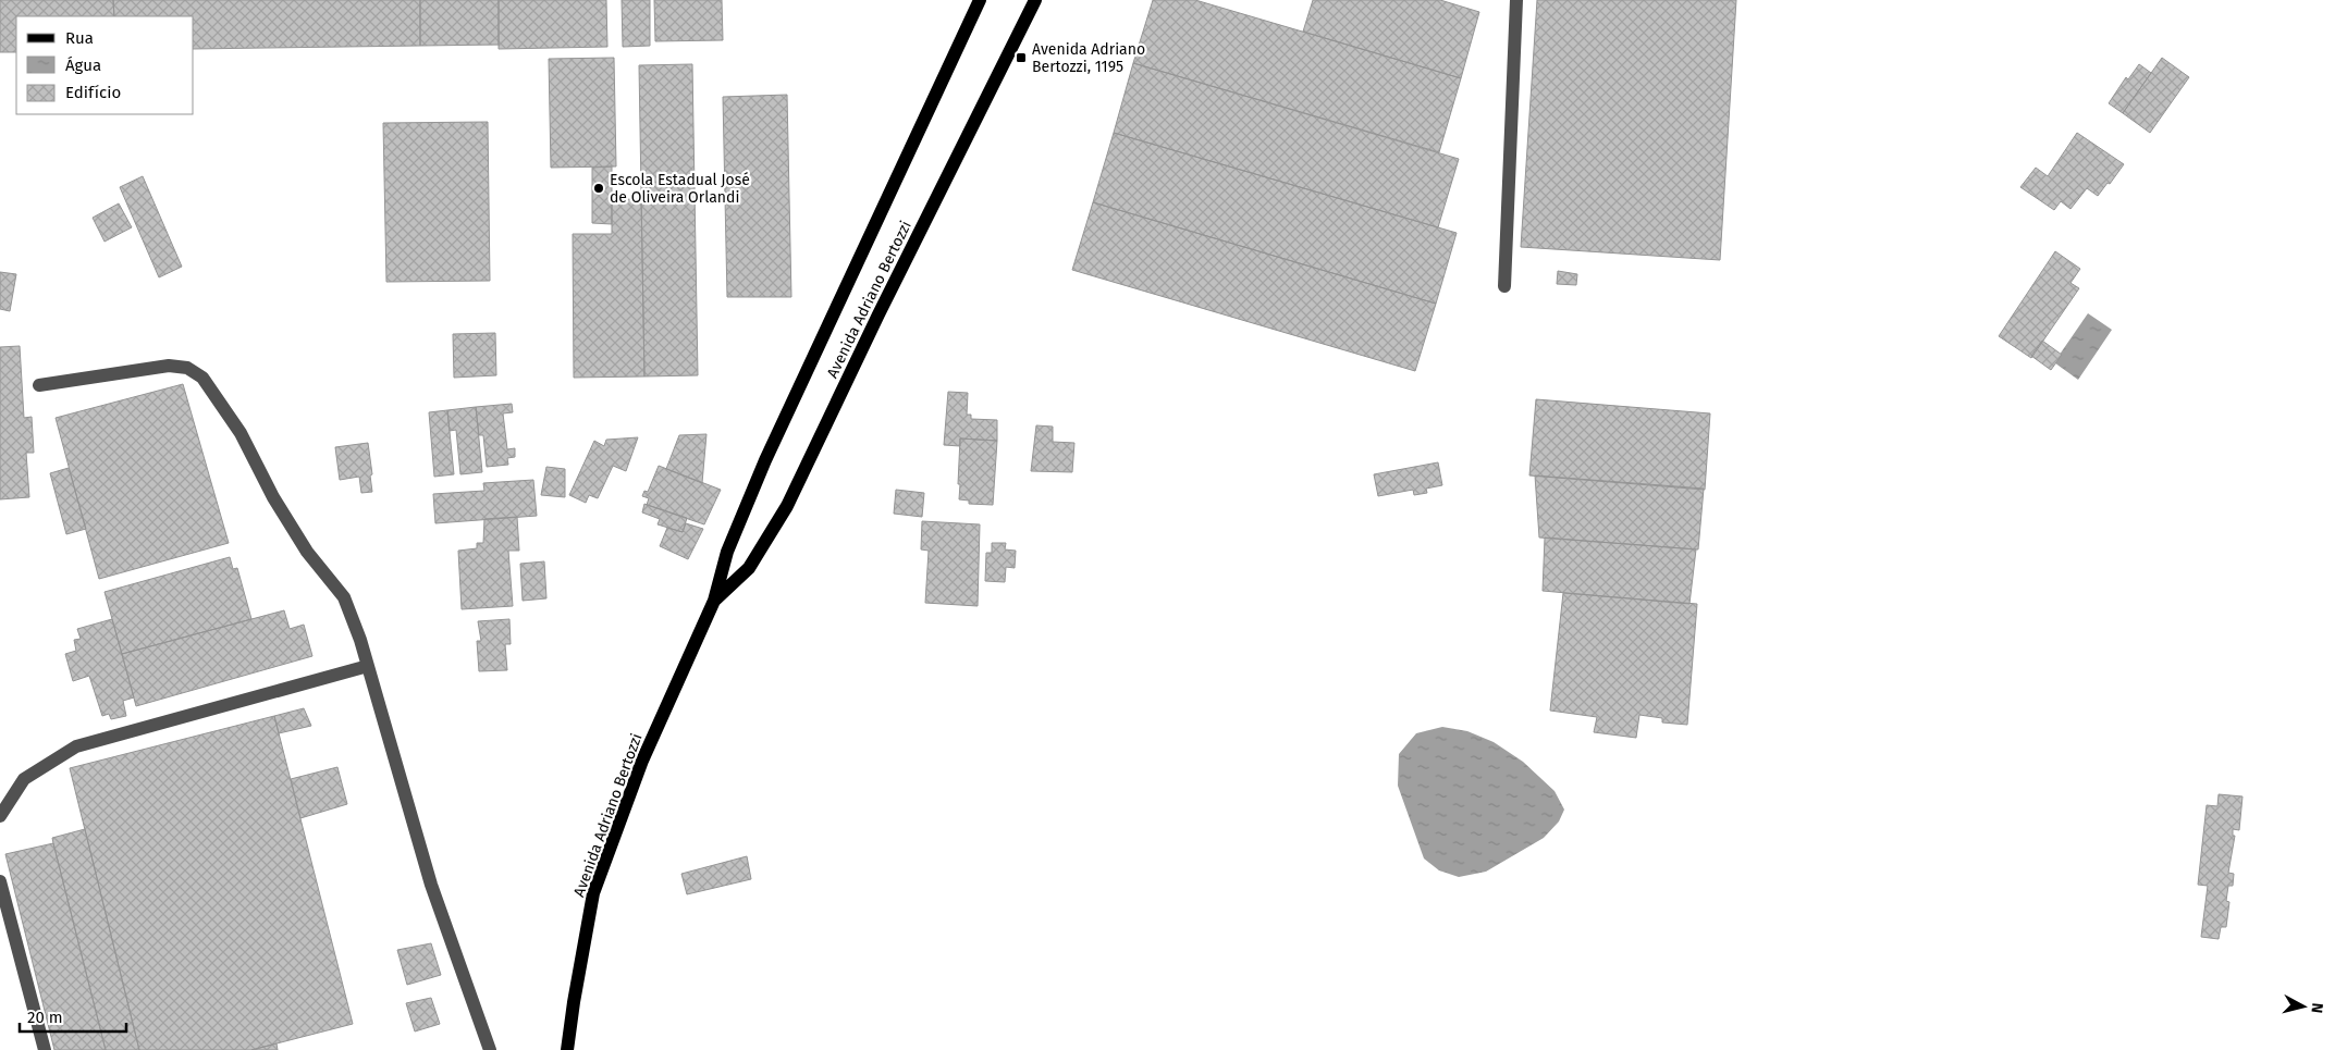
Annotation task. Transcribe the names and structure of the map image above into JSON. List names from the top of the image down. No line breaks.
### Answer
{"streets":{"main road":["Avenida Adriano Bertozzi"]},"places":{"transit":["Avenida Adriano Bertozzi, 1195"],"other":["Escola Estadual José de Oliveira Orlandi"]},"legend":["Rua","Água","Edifício"],"scale_bar":"20 m","north":"right"}
